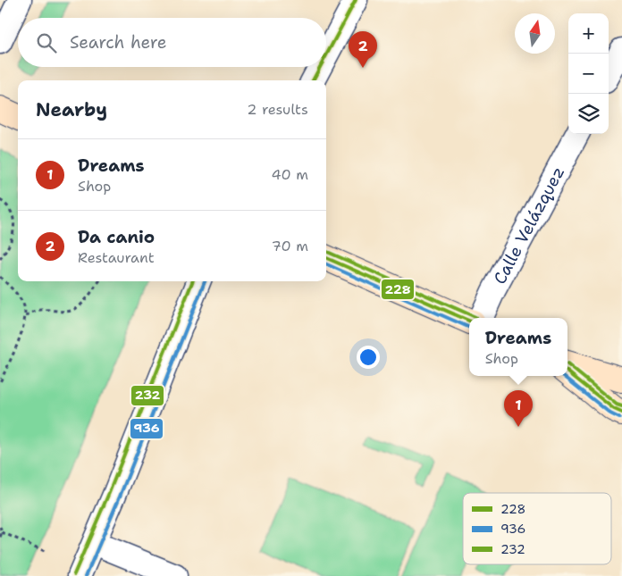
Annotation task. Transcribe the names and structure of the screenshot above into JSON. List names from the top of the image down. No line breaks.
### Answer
{"streets":{"street":["Calle Velázquez"]},"lines":["transit line 228","transit line 232","transit line 936"],"legend":["228","936","232"],"north":"top","page":{"map_buttons":["+","−"],"search":"Search here","pins":["2","1"],"heading":["Nearby","2 results"],"list":[{"mark":"1","name":"Dreams","note":"Shop","value":"40 m"},{"mark":"2","name":"Da canio","note":"Restaurant","value":"70 m"}],"popup":["Dreams","Shop"]}}
